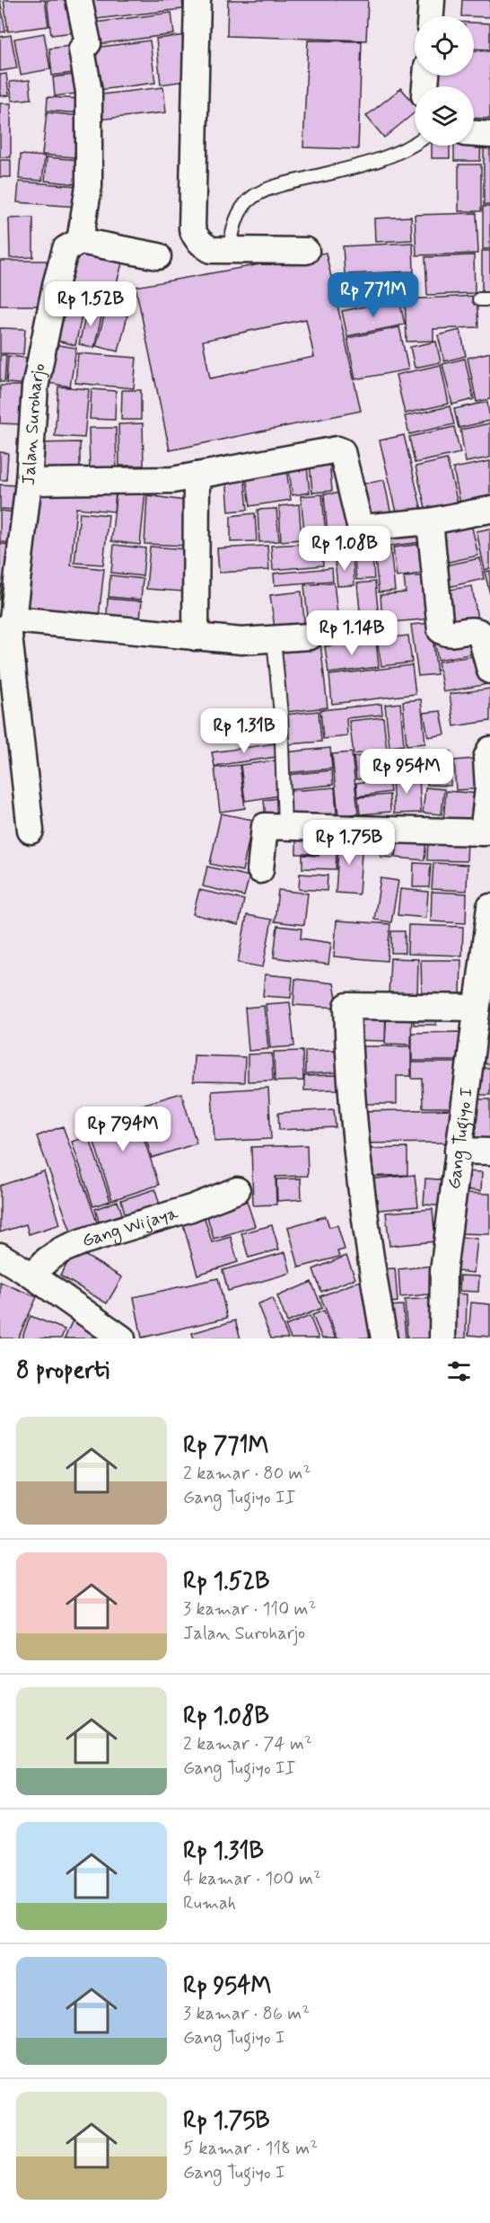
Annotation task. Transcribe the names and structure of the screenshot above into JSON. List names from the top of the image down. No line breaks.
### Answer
{"streets":{"street":["Jalan Suroharjo","Gang Tugiyo I","Gang Wijaya"]},"page":{"price":["Rp 771M","Rp 1.52B","Rp 1.08B","Rp 1.14B","Rp 1.31B","Rp 954M","Rp 1.75B","Rp 794M"],"heading":"8 properti","list":[{"name":"Rp 771M","note":"2 kamar · 80 m² · Gang Tugiyo II"},{"name":"Rp 1.52B","note":"3 kamar · 110 m² · Jalan Suroharjo"},{"name":"Rp 1.08B","note":"2 kamar · 74 m² · Gang Tugiyo II"},{"name":"Rp 1.31B","note":"4 kamar · 100 m² · Rumah"},{"name":"Rp 954M","note":"3 kamar · 86 m² · Gang Tugiyo I"},{"name":"Rp 1.75B","note":"5 kamar · 118 m² · Gang Tugiyo I"}]}}
